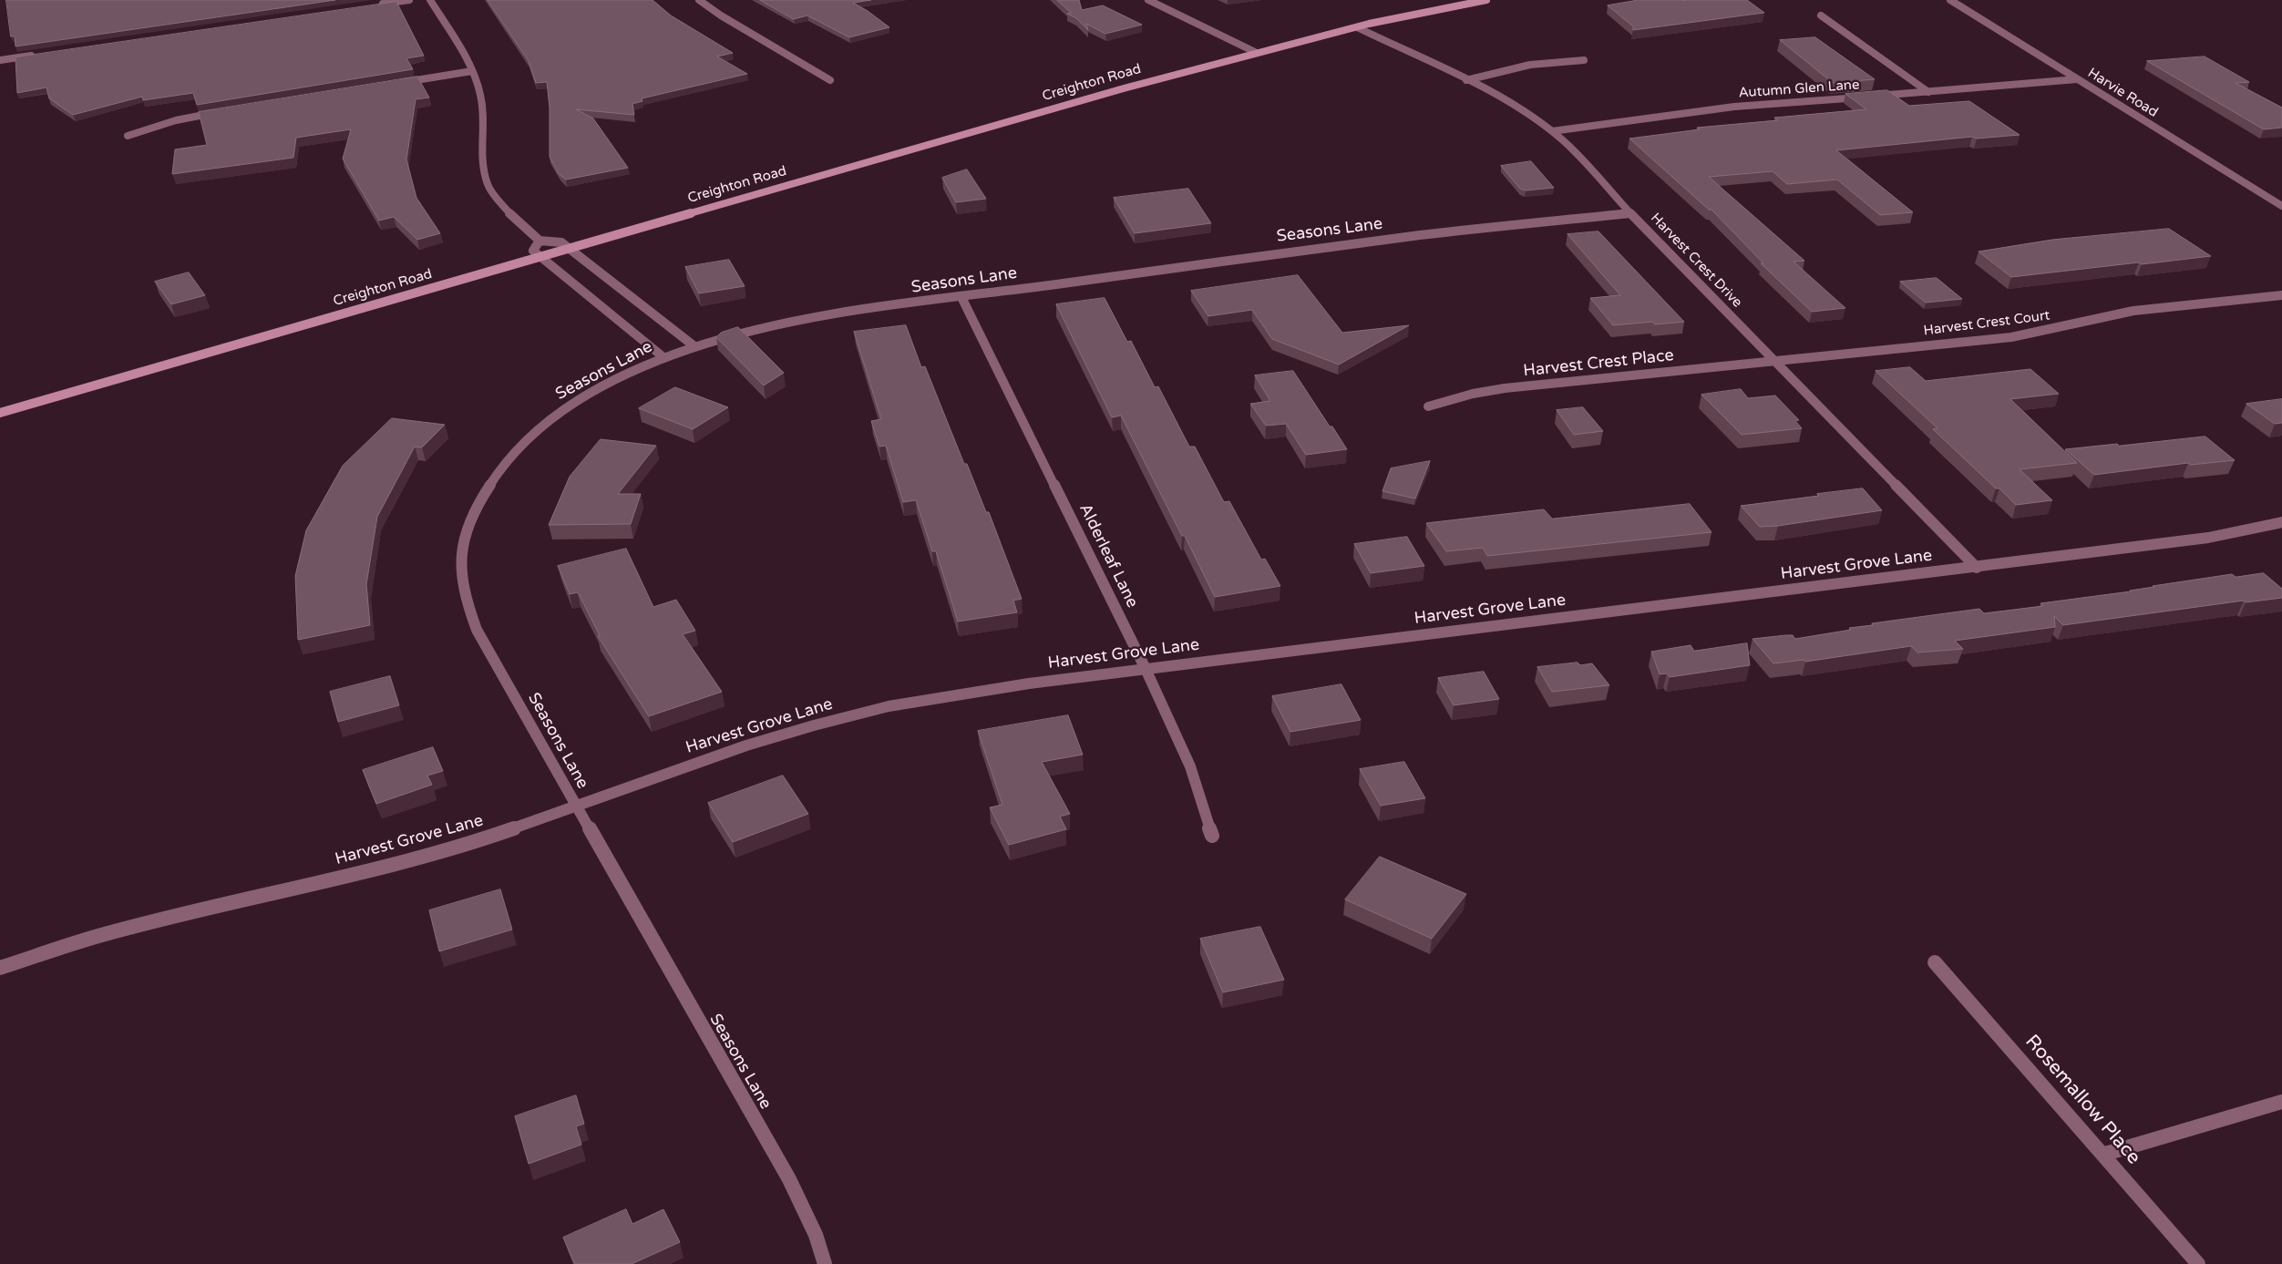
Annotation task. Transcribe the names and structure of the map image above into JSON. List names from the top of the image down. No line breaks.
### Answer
{"streets":{"main road":["Creighton Road"],"street":["Autumn Glen Lane","Harvie Road","Seasons Lane","Harvest Crest Drive","Harvest Crest Court","Harvest Crest Place","Alderleaf Lane","Harvest Grove Lane","Rosemallow Place"]},"crossings":[["Creighton Road","Harvest Crest Drive"],["Autumn Glen Lane","Harvie Road"],["Autumn Glen Lane","Harvest Crest Drive"],["Seasons Lane","Harvest Crest Drive"],["Seasons Lane","Alderleaf Lane"],["Seasons Lane","Harvest Grove Lane"],["Harvest Crest Drive","Harvest Crest Court"],["Harvest Crest Drive","Harvest Crest Place"],["Harvest Crest Drive","Harvest Grove Lane"],["Harvest Crest Court","Harvest Crest Place"],["Alderleaf Lane","Harvest Grove Lane"]]}
